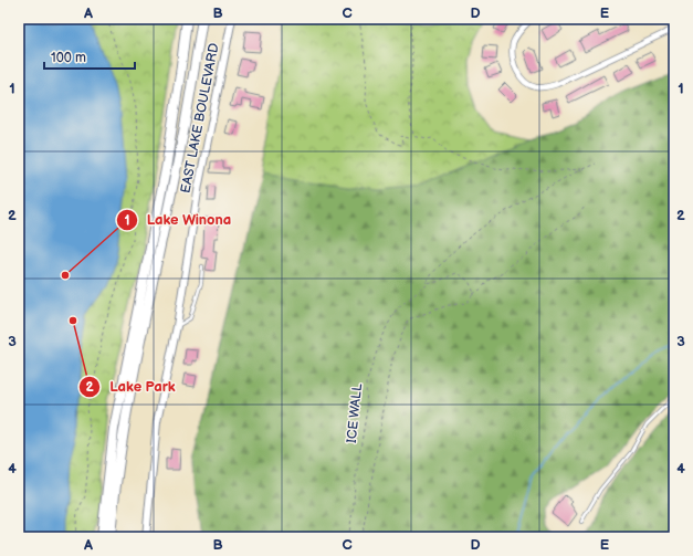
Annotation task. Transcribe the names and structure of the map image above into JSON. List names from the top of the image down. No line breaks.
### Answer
{"streets":{"street":["EAST LAKE BOULEVARD"],"path":["ICE WALL"]},"places":["Lake Winona","Lake Park"],"scale_bar":"100 m","grid":{"columns":["A","B","C","D","E"],"rows":["1","2","3","4"]}}
